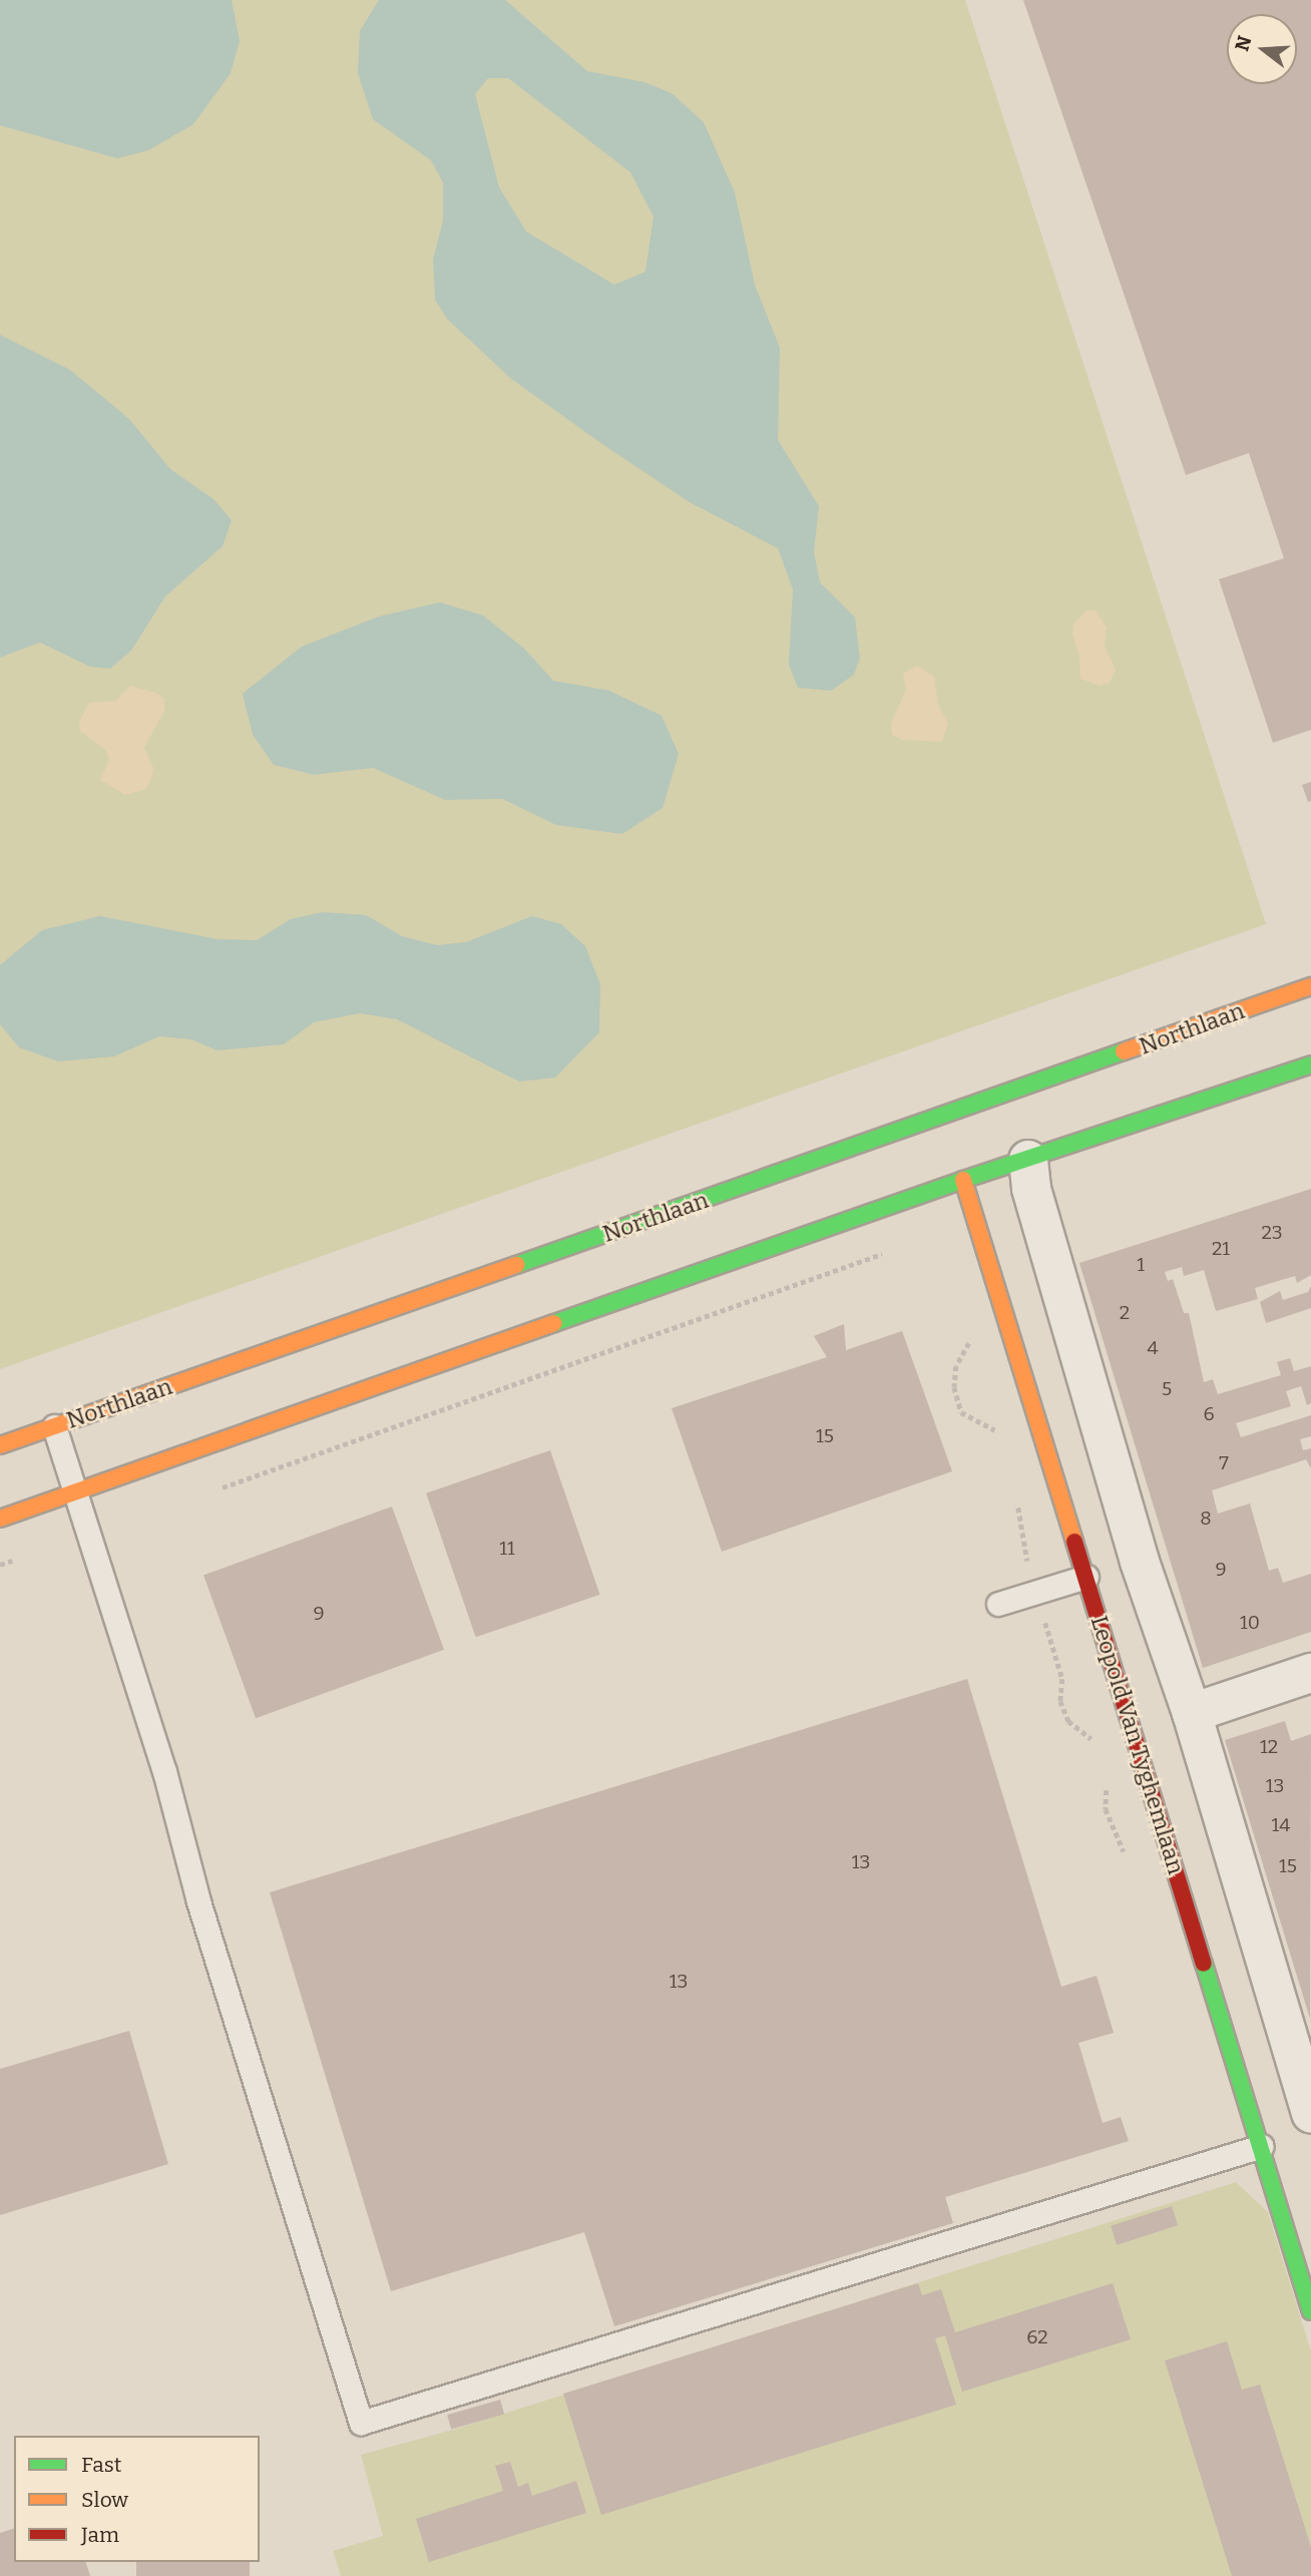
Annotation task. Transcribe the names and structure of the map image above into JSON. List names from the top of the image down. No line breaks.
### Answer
{"streets":{"main road":["Northlaan","Leopold Van Tyghemlaan"]},"house_numbers":["23","21","1","2","4","5","6","15","7","8","11","9","9","10","12","13","14","13","15","13","62"],"legend":["Fast","Slow","Jam"],"north":"left"}
